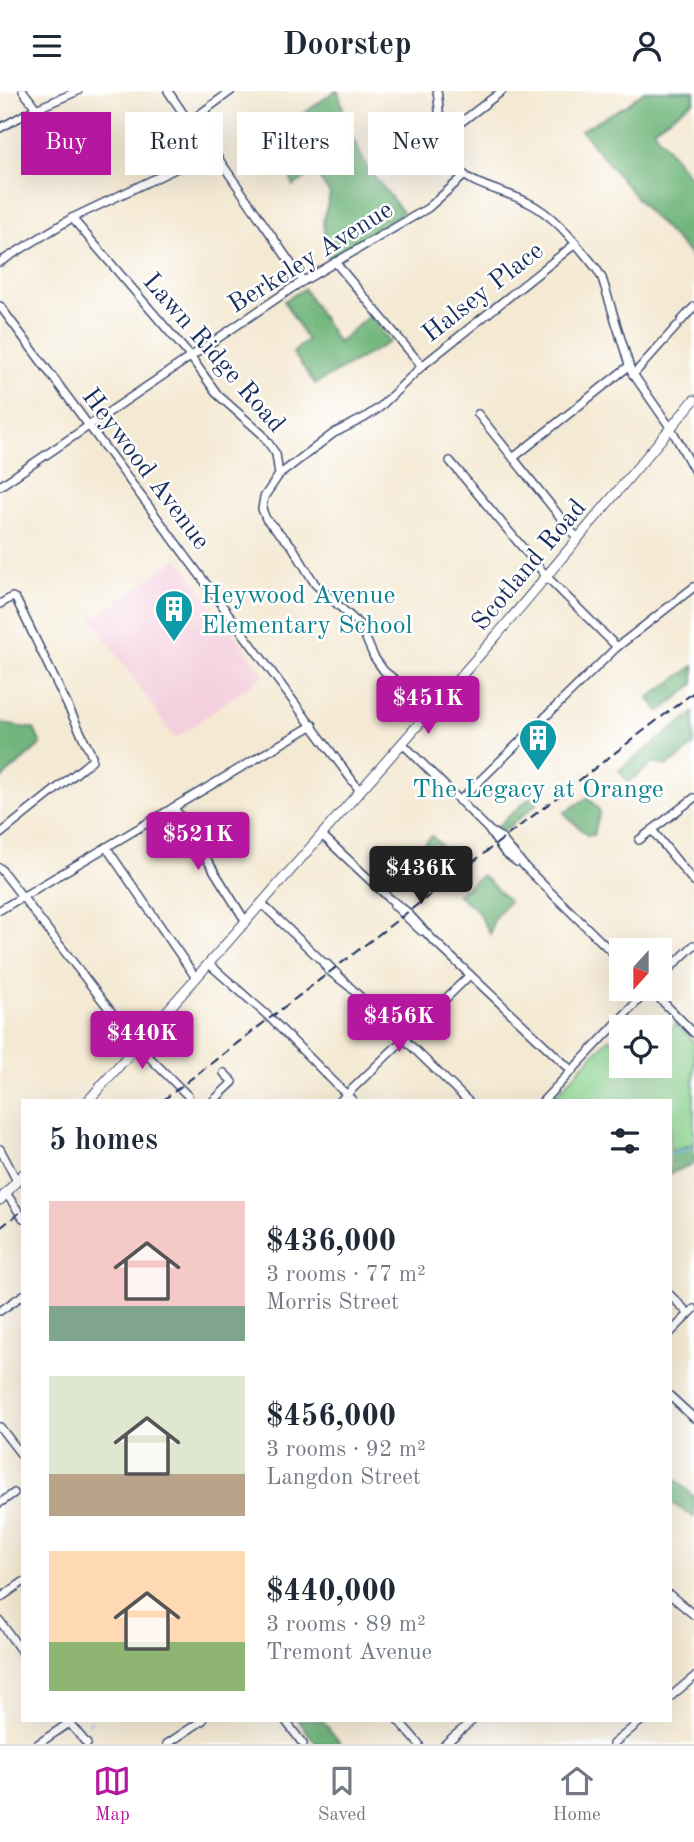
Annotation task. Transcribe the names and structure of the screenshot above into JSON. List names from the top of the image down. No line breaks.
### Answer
{"streets":{"main road":["Scotland Road"],"street":["Berkeley Avenue","Halsey Place","Lawn Ridge Road","Heywood Avenue"]},"crossings":[["Berkeley Avenue","Halsey Place"],["Berkeley Avenue","Lawn Ridge Road"],["Berkeley Avenue","Heywood Avenue"],["Lawn Ridge Road","Scotland Road"],["Heywood Avenue","Scotland Road"]],"places":{"building":["Heywood Avenue Elementary School","The Legacy at Orange"]},"north":"bottom","page":{"header":"Doorstep","chip":["Buy","Rent","Filters","New"],"price":["$451K","$521K","$436K","$456K","$440K"],"heading":"5 homes","list":[{"name":"$436,000","note":"3 rooms · 77 m² · Morris Street"},{"name":"$456,000","note":"3 rooms · 92 m² · Langdon Street"},{"name":"$440,000","note":"3 rooms · 89 m² · Tremont Avenue"}],"tabs":["Map","Saved","Home"]}}
